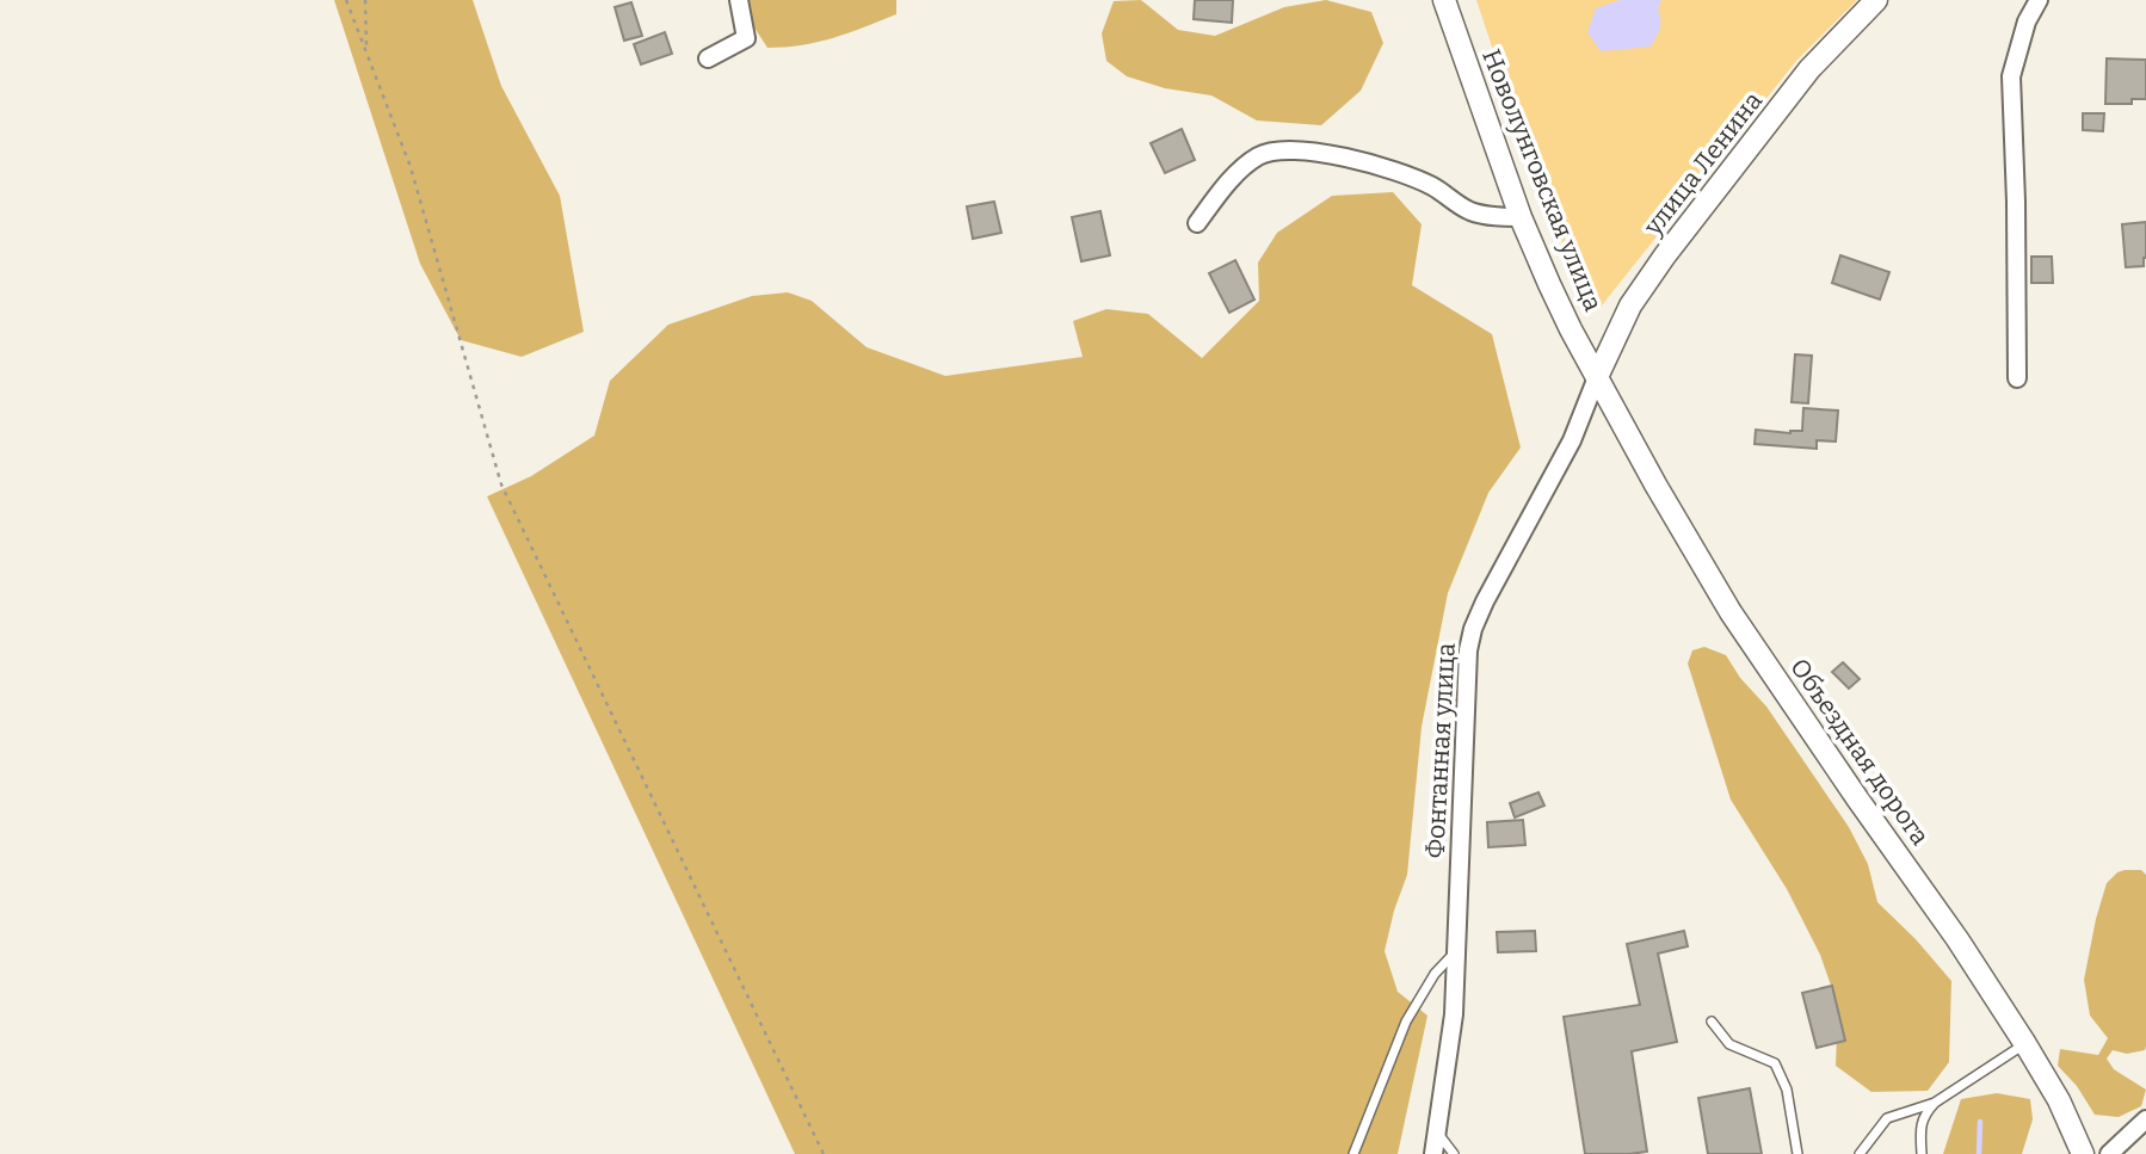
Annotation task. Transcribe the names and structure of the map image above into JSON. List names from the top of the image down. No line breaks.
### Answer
{"streets":{"street":["улица Ленина","Новолунговская улица","Фонтанная улица","Объездная дорога"]},"crossings":[["улица Ленина","Новолунговская улица"],["улица Ленина","Фонтанная улица"],["улица Ленина","Объездная дорога"],["Новолунговская улица","Фонтанная улица"],["Новолунговская улица","Объездная дорога"],["Фонтанная улица","Объездная дорога"]]}
